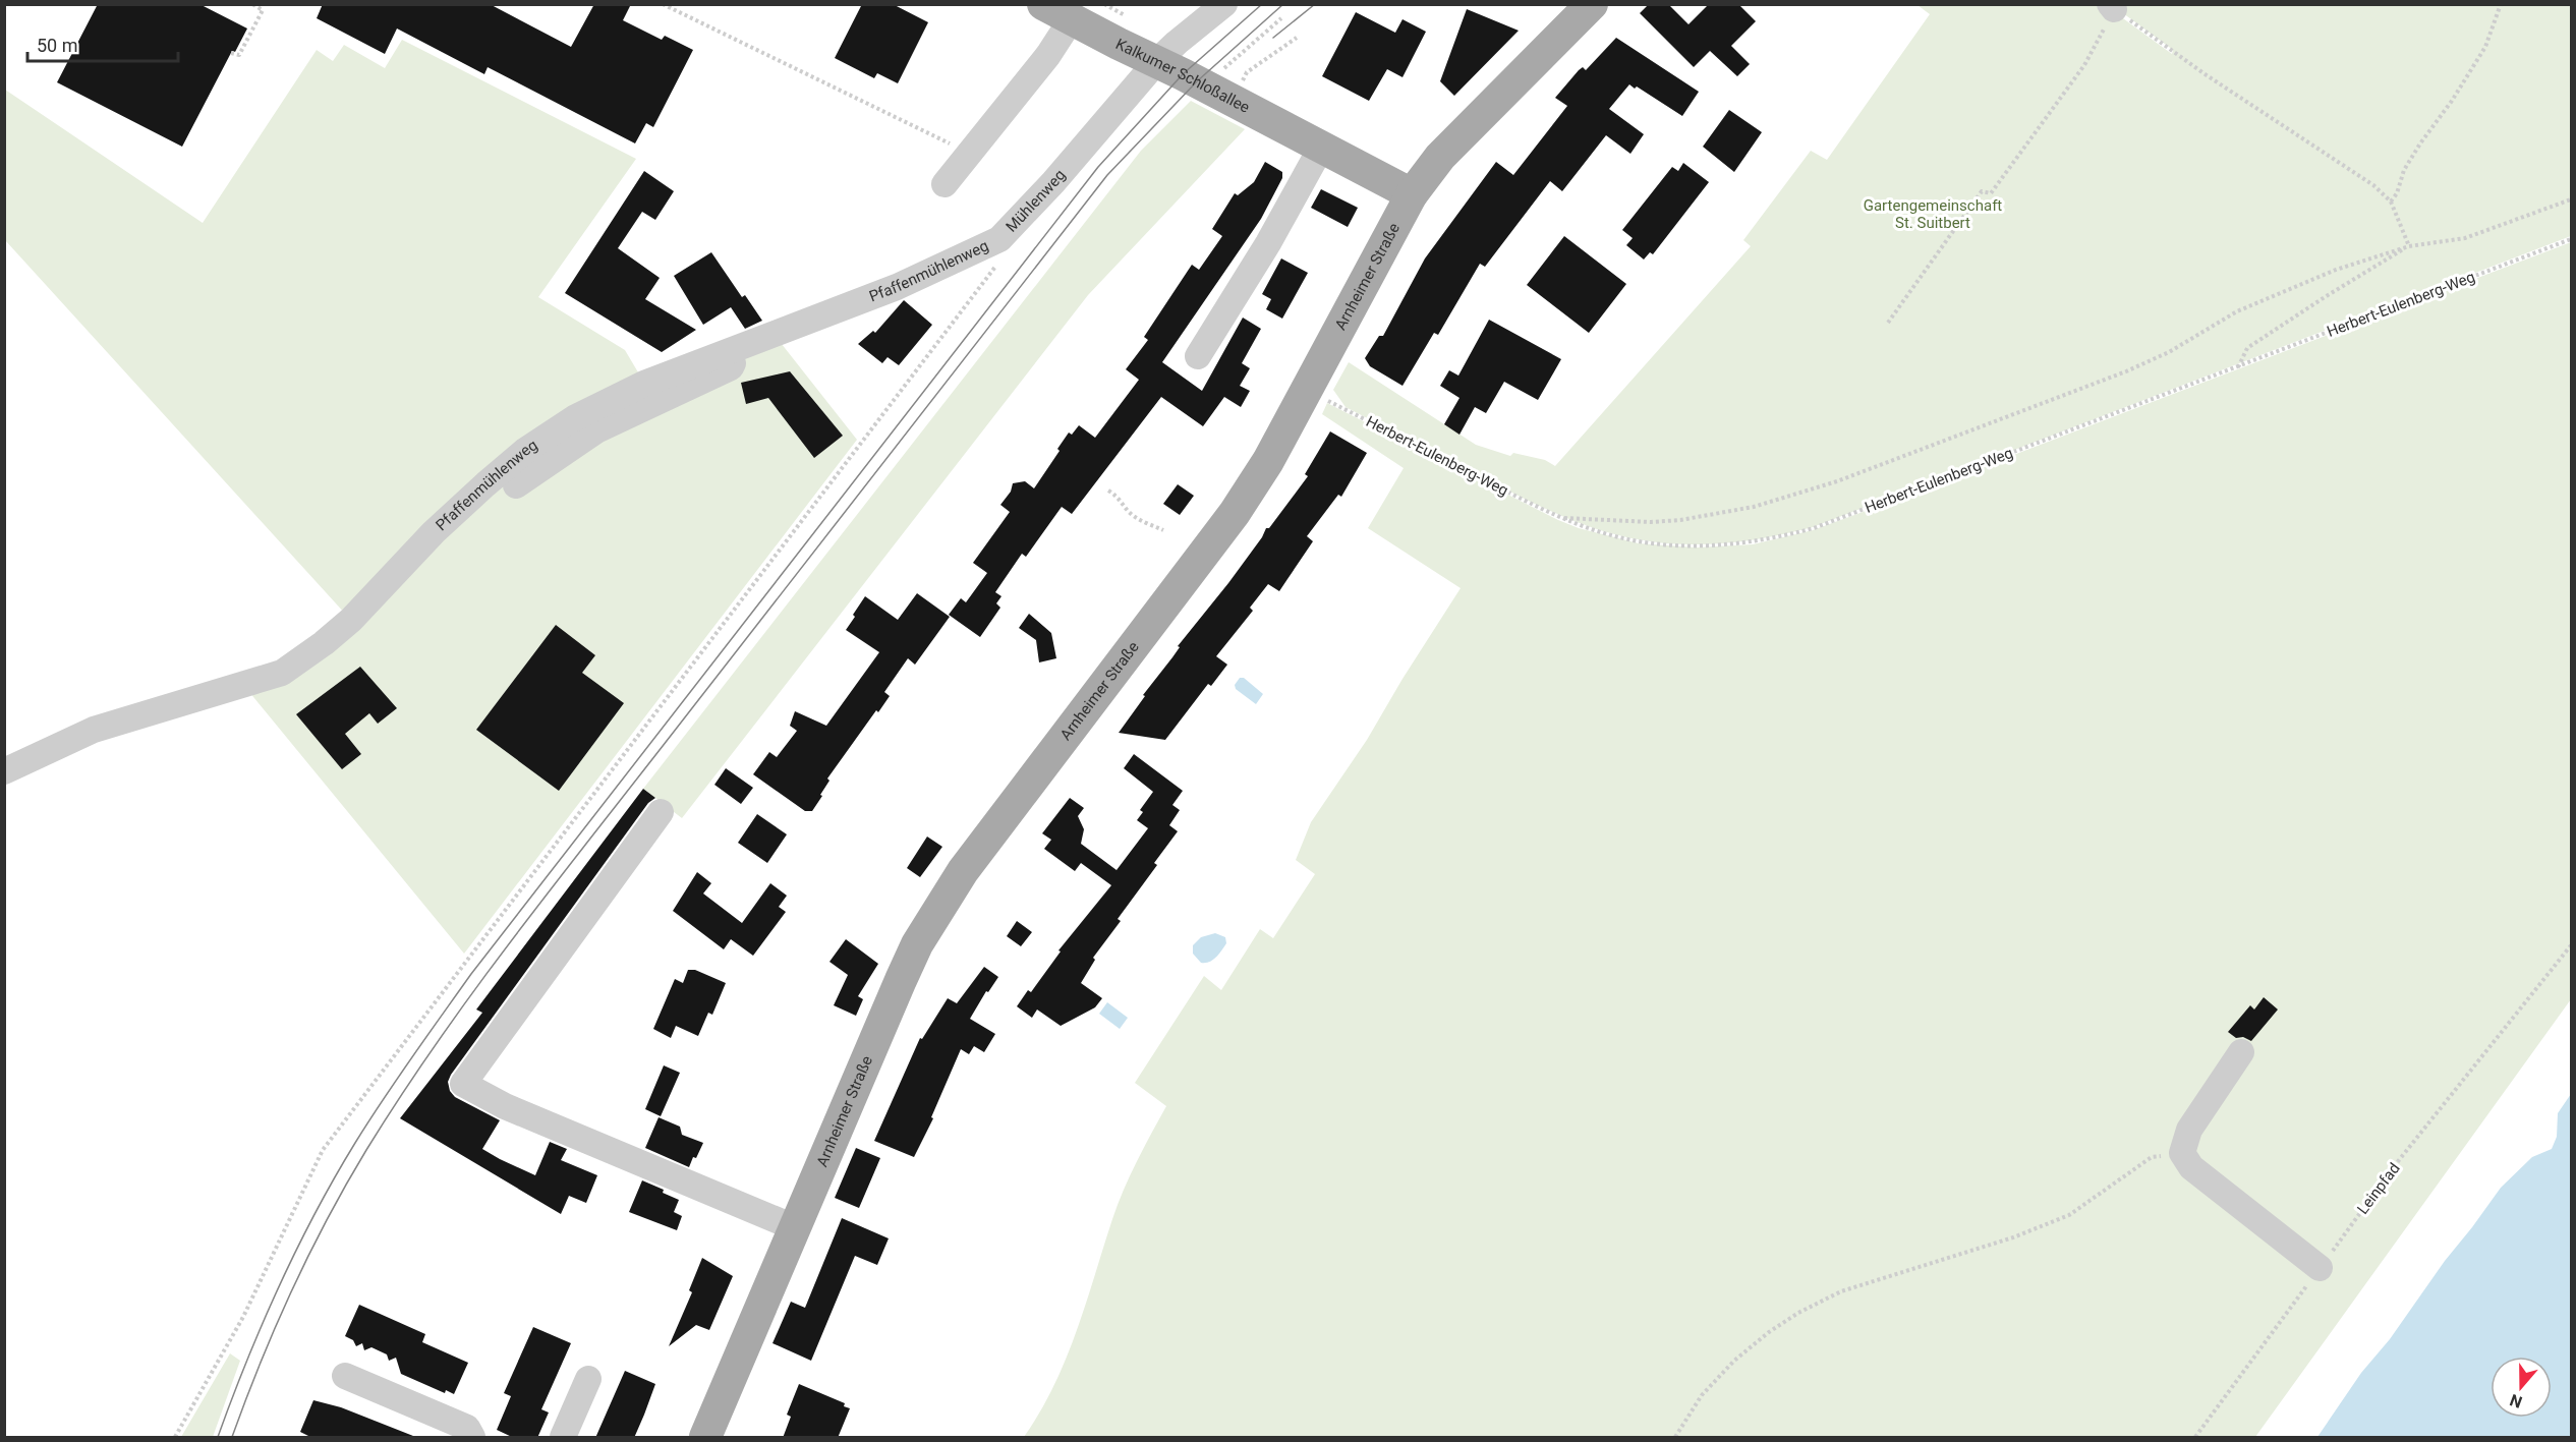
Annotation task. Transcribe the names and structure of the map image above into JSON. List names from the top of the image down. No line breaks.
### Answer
{"streets":{"main road":["Kalkumer Schloßallee","Arnheimer Straße"],"street":["Mühlenweg","Pfaffenmühlenweg"],"path":["Herbert-Eulenberg-Weg","Leinpfad"]},"crossings":[["Kalkumer Schloßallee","Mühlenweg"],["Kalkumer Schloßallee","Arnheimer Straße"],["Mühlenweg","Pfaffenmühlenweg"],["Arnheimer Straße","Herbert-Eulenberg-Weg"]],"parks":["Gartengemeinschaft St. Suitbert"],"scale_bar":"50 m","north":"bottom"}
